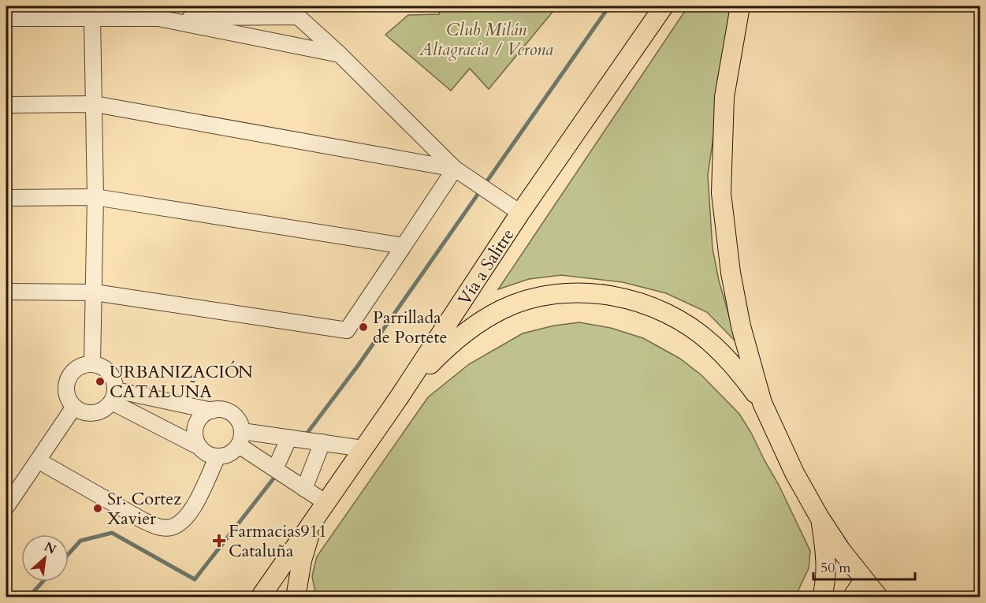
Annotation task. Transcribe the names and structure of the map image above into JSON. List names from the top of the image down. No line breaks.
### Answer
{"streets":{"main road":["Vía a Salitre"]},"parks":["Club Milán Altagracia / Verona"],"places":{"other":["Parrillada de Portete","URBANIZACIÓN CATALUÑA","Sr. Cortez Xavier"],"health":["Farmacias911 Cataluña"]},"scale_bar":"50 m","north":"top right"}
